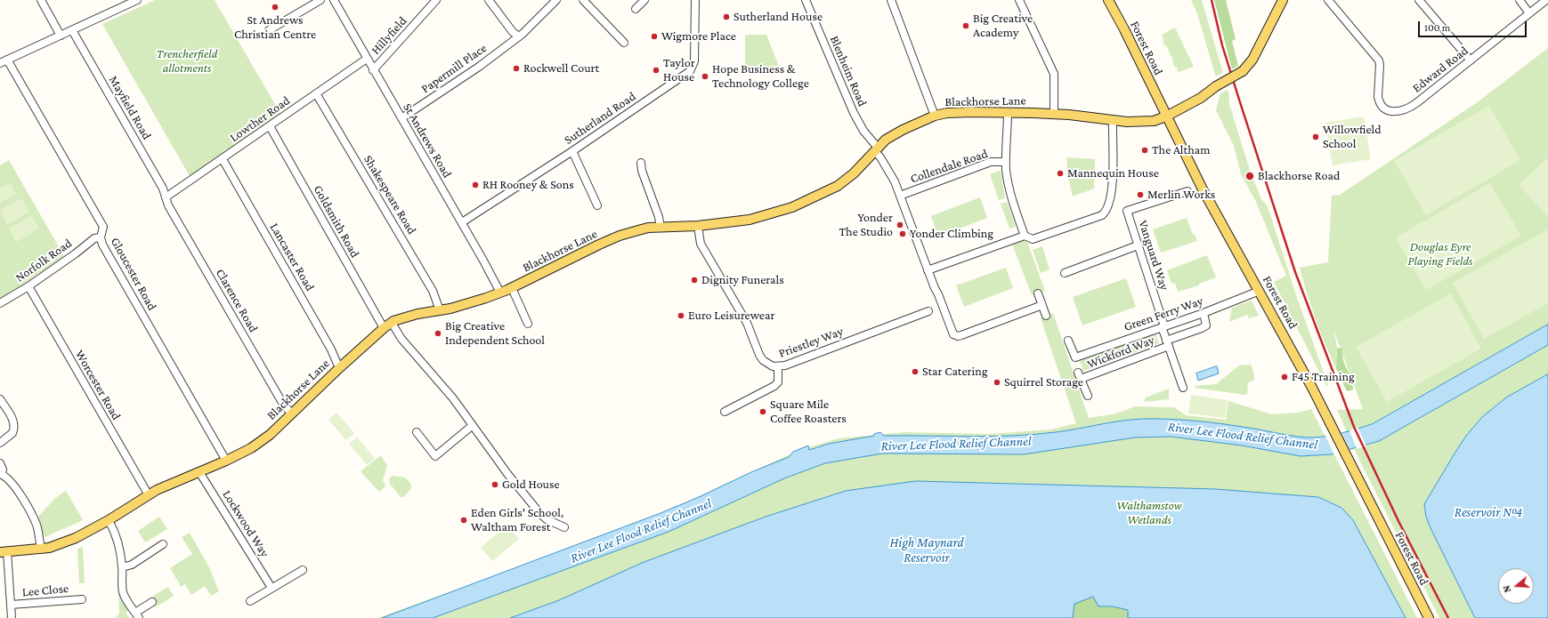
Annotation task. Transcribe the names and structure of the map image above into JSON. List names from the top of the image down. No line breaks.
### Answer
{"streets":{"main road":["Forest Road","Blackhorse Lane"],"street":["Hillyfield","Papermill Place","Edward Road","Blenheim Road","Mayfield Road","Sutherland Road","Lowther Road","St Andrews Road","Collendale Road","Shakespeare Road","Goldsmith Road","Vanguard Way","Lancaster Road","Norfolk Road","Gloucester Road","Clarence Road","Green Ferry Way","Priestley Way","Wickford Way","Worcester Road","Lockwood Way","Lee Close"]},"crossings":[["Hillyfield","St Andrews Road"],["Forest Road","Blackhorse Lane"],["Forest Road","Green Ferry Way"],["Papermill Place","St Andrews Road"],["Blenheim Road","Blackhorse Lane"],["Blenheim Road","Collendale Road"],["Blackhorse Lane","St Andrews Road"],["Blackhorse Lane","Shakespeare Road"],["Blackhorse Lane","Goldsmith Road"],["Blackhorse Lane","Lancaster Road"],["Blackhorse Lane","Gloucester Road"],["Blackhorse Lane","Clarence Road"],["Blackhorse Lane","Priestley Way"],["Blackhorse Lane","Worcester Road"],["Blackhorse Lane","Lockwood Way"],["Blackhorse Lane","Lee Close"],["Mayfield Road","Lowther Road"],["Mayfield Road","Clarence Road"],["Sutherland Road","St Andrews Road"],["Lowther Road","St Andrews Road"],["Lowther Road","Shakespeare Road"],["Lowther Road","Goldsmith Road"],["Lowther Road","Lancaster Road"],["Lowther Road","Clarence Road"],["Vanguard Way","Green Ferry Way"],["Vanguard Way","Wickford Way"],["Norfolk Road","Gloucester Road"],["Norfolk Road","Worcester Road"],["Green Ferry Way","Wickford Way"]],"water":["River Lee Flood Relief Channel","Reservoir №4","High Maynard Reservoir"],"parks":["Trencherfield allotments","Douglas Eyre Playing Fields","Walthamstow Wetlands"],"places":["St Andrews Christian Centre","Sutherland House","Big Creative Academy","Wigmore Place","Rockwell Court","Taylor House","Hope Business & Technology College","Willowfield School","The Altham","Mannequin House","Blackhorse Road","RH Rooney & Sons","Merlin Works","Yonder The Studio","Yonder Climbing","Dignity Funerals","Euro Leisurewear","Big Creative Independent School","Star Catering","F45 Training","Squirrel Storage","Square Mile Coffee Roasters","Gold House","Eden Girls' School, Waltham Forest"],"scale_bar":"100 m","north":"left"}
